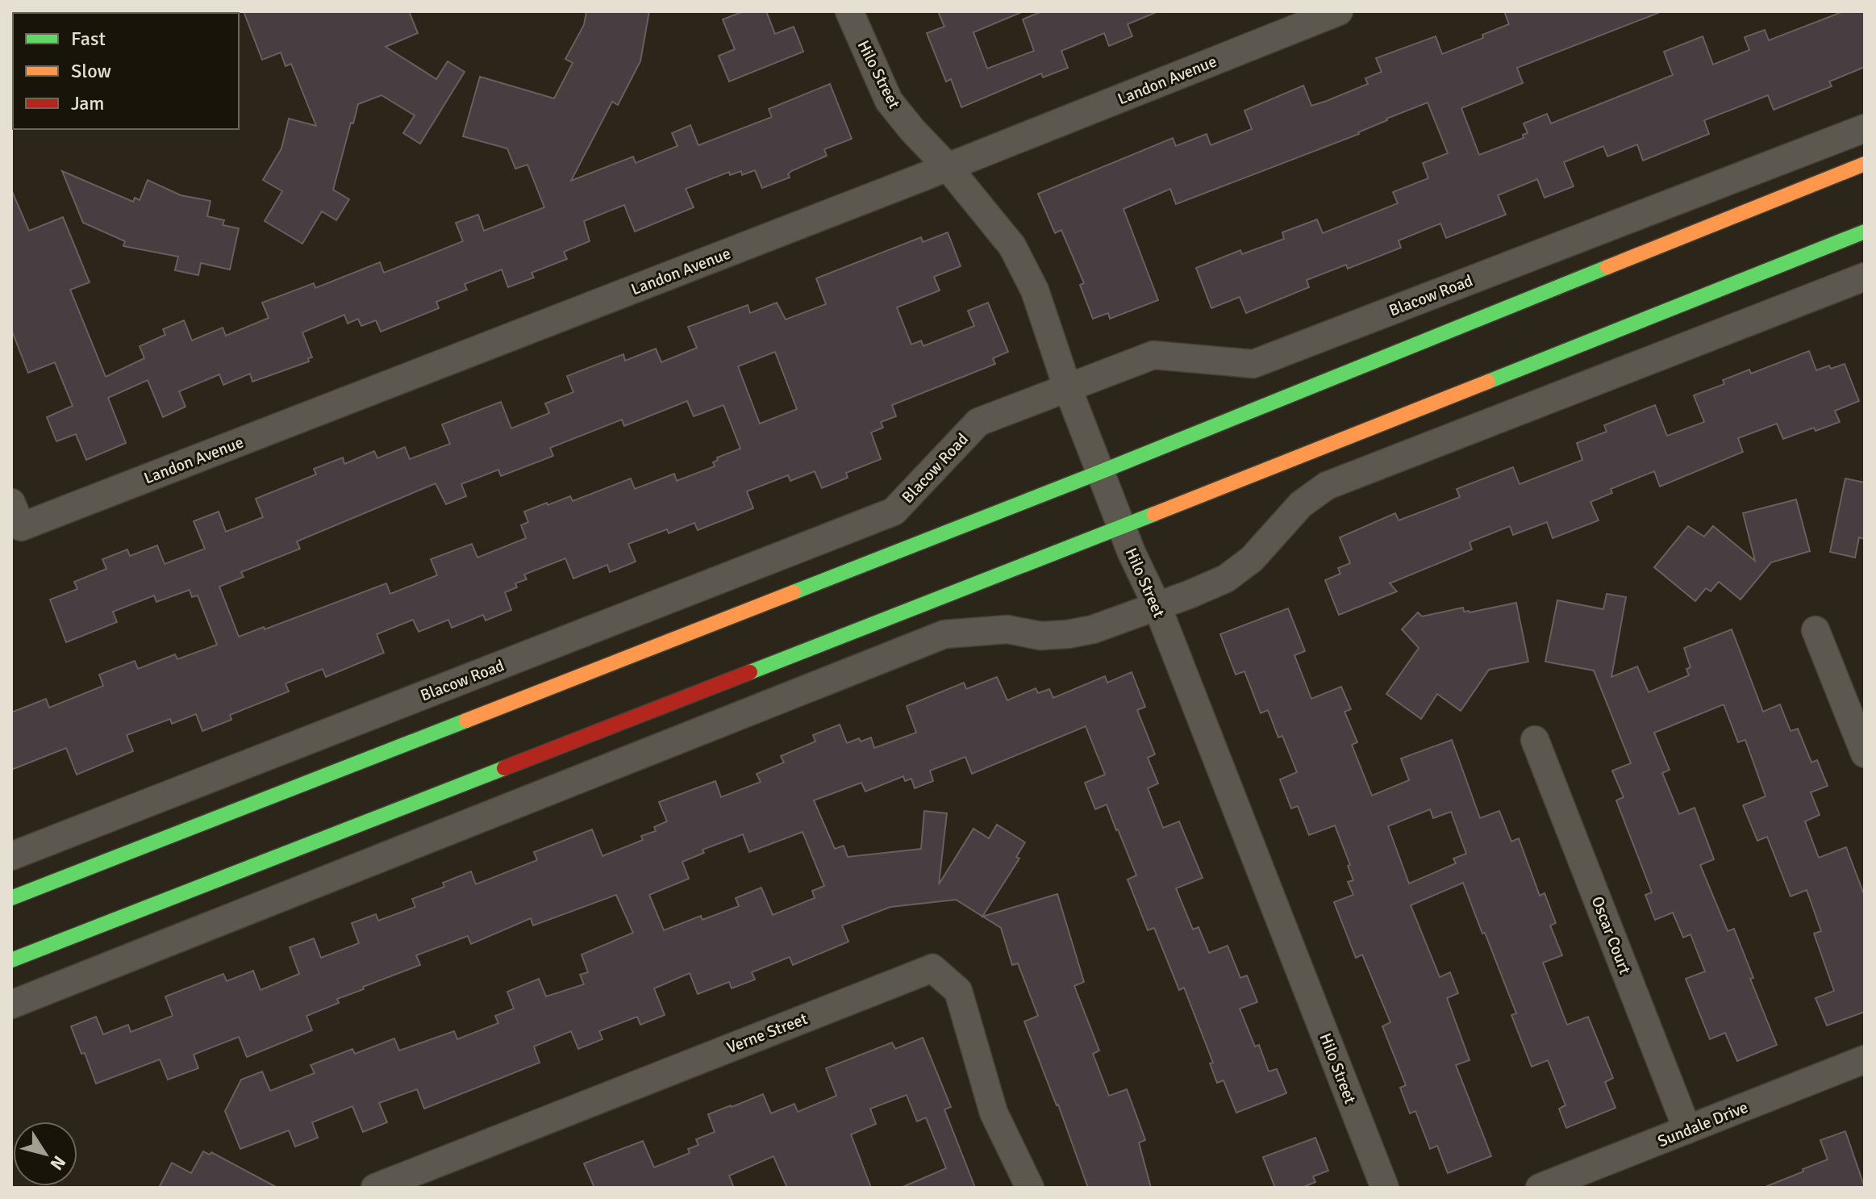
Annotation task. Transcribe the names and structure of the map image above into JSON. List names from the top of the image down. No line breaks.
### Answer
{"streets":{"street":["Hilo Street","Landon Avenue","Blacow Road","Oscar Court","Verne Street","Sundale Drive"]},"crossings":[["Hilo Street","Landon Avenue"],["Hilo Street","Blacow Road"],["Oscar Court","Sundale Drive"]],"legend":["Fast","Slow","Jam"],"north":"bottom right"}
